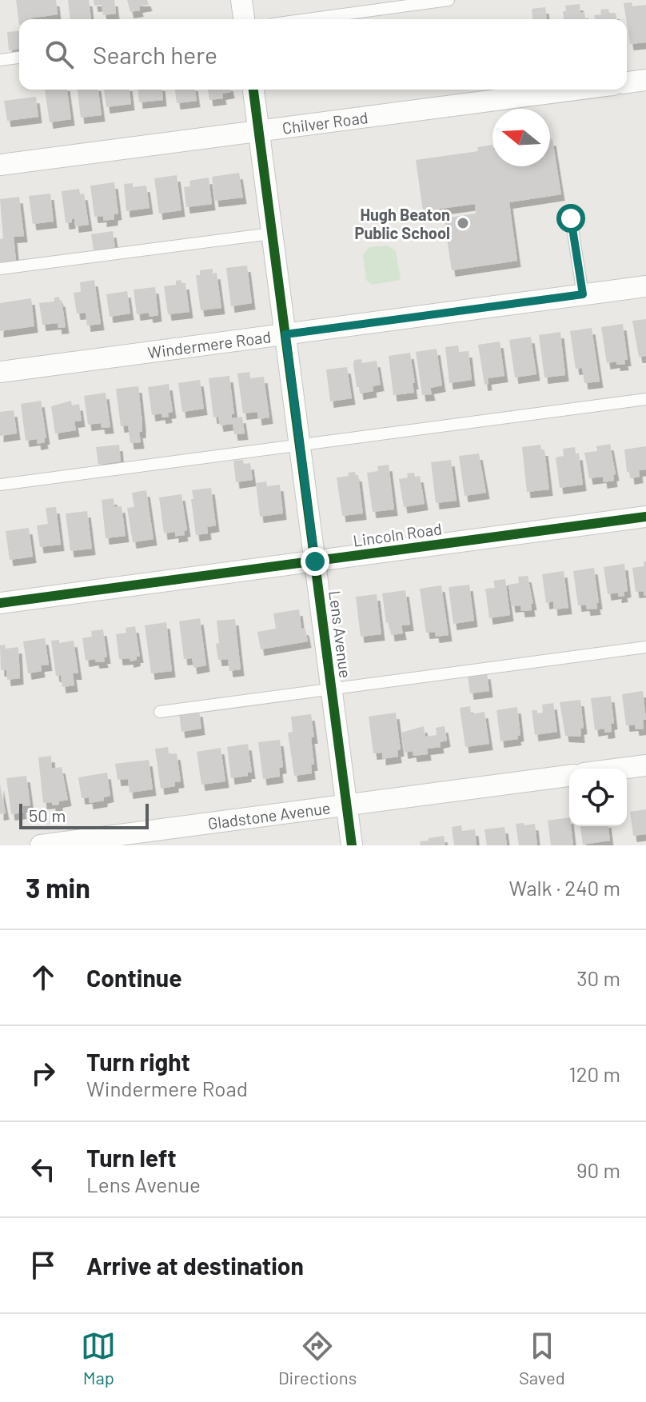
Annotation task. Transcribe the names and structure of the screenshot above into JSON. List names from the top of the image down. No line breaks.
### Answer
{"streets":{"street":["Chilver Road","Windermere Road","Lincoln Road","Lens Avenue","Gladstone Avenue"]},"crossings":[["Chilver Road","Lens Avenue"],["Windermere Road","Lens Avenue"],["Lincoln Road","Lens Avenue"],["Lens Avenue","Gladstone Avenue"]],"places":["Hugh Beaton Public School"],"scale_bar":"50 m","north":"left","page":{"search":"Search here","scale":"50 m","heading":["3 min","Walk · 240 m"],"list":[["Continue","30 m"],["Turn right","Windermere Road","120 m"],["Turn left","Lens Avenue","90 m"],"Arrive at destination"],"nav":["Map","Directions","Saved"]}}
